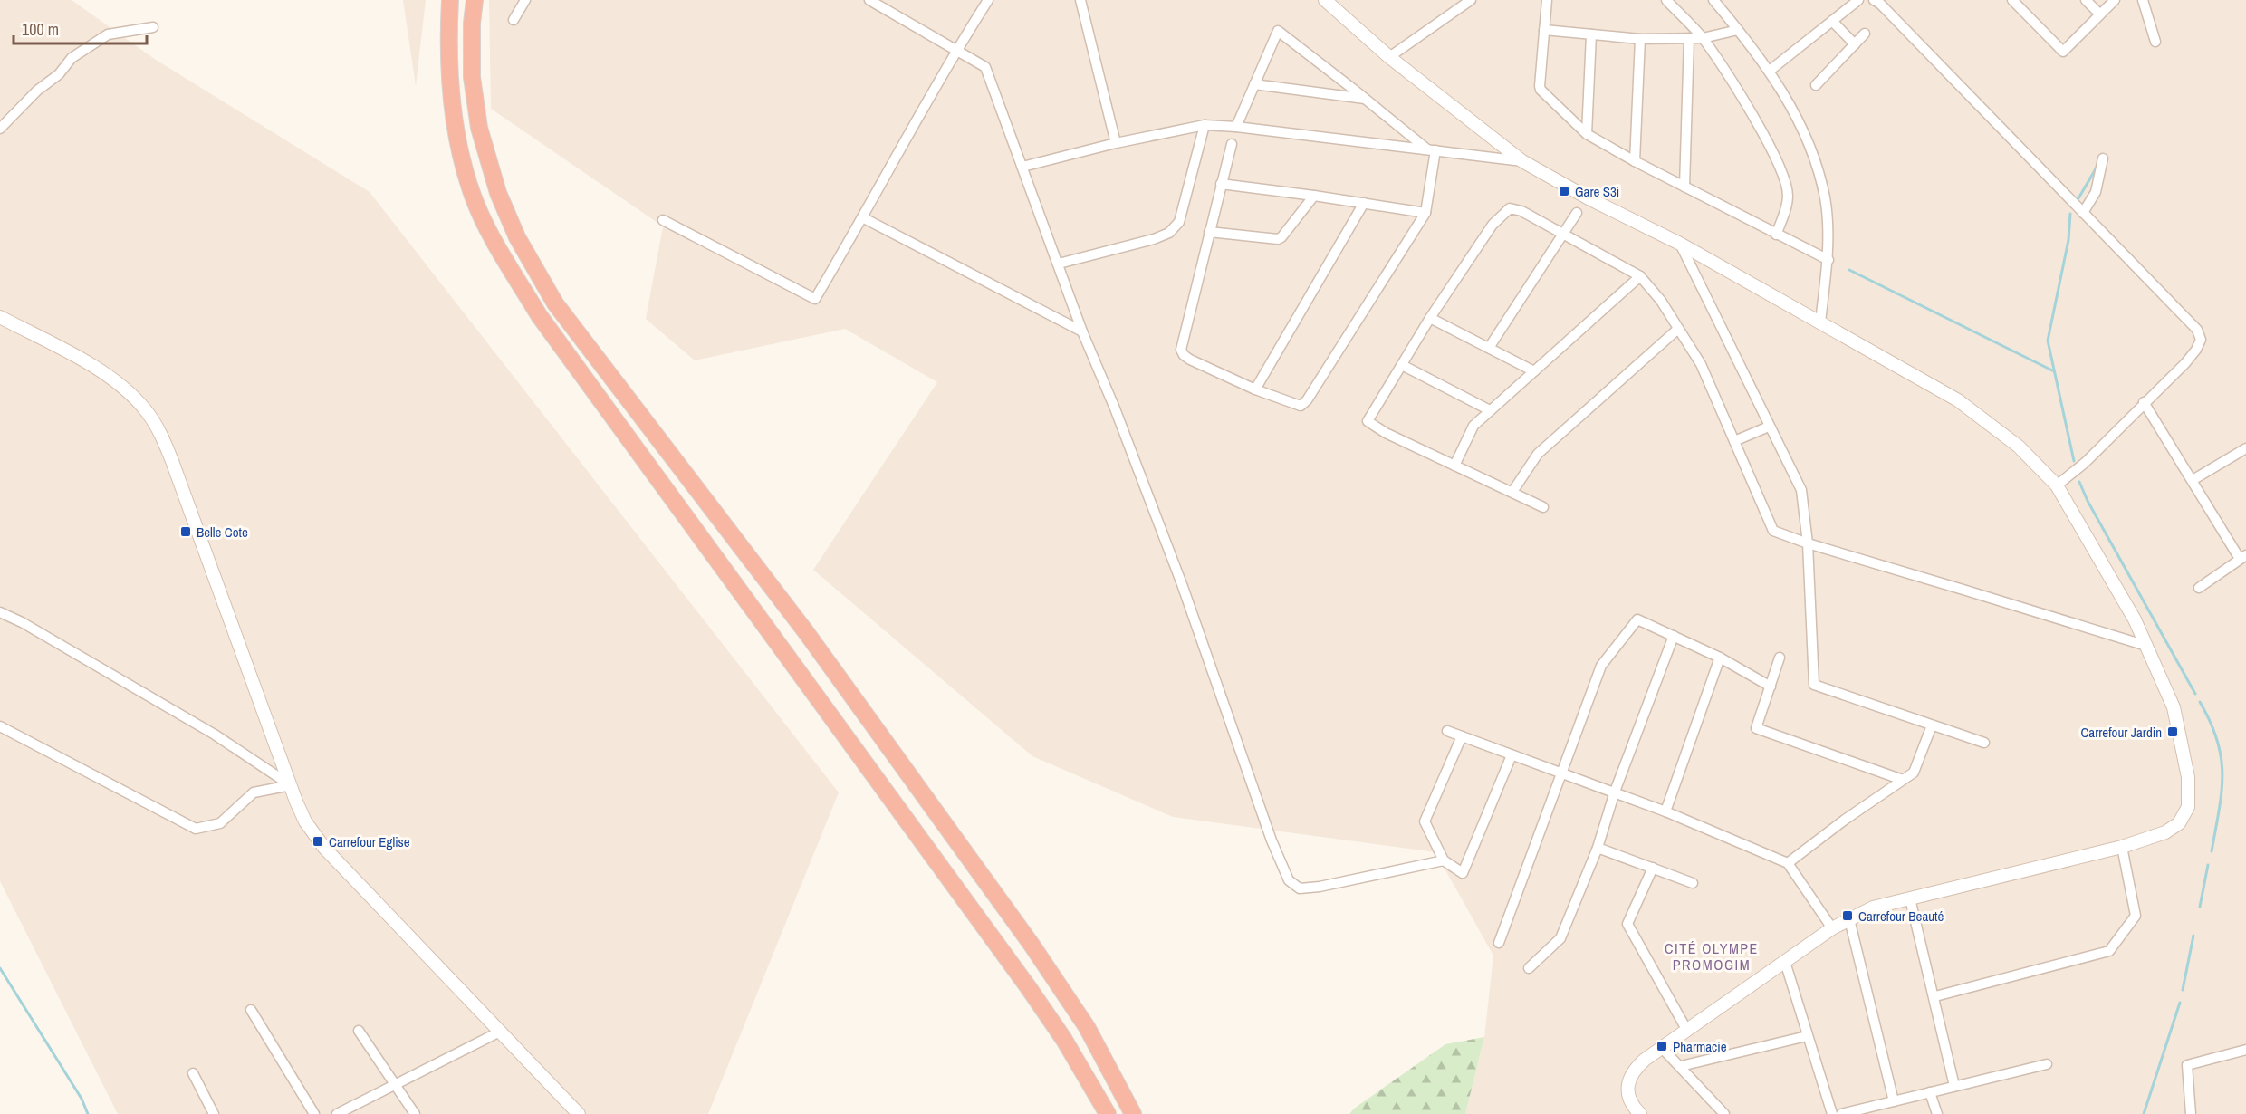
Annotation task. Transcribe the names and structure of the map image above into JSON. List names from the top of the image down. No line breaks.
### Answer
{"districts":["CITÉ OLYMPE PROMOGIM"],"places":{"transit":["Gare S3i","Belle Cote","Carrefour Jardin","Carrefour Eglise","Carrefour Beauté","Pharmacie"]},"scale_bar":"100 m"}
